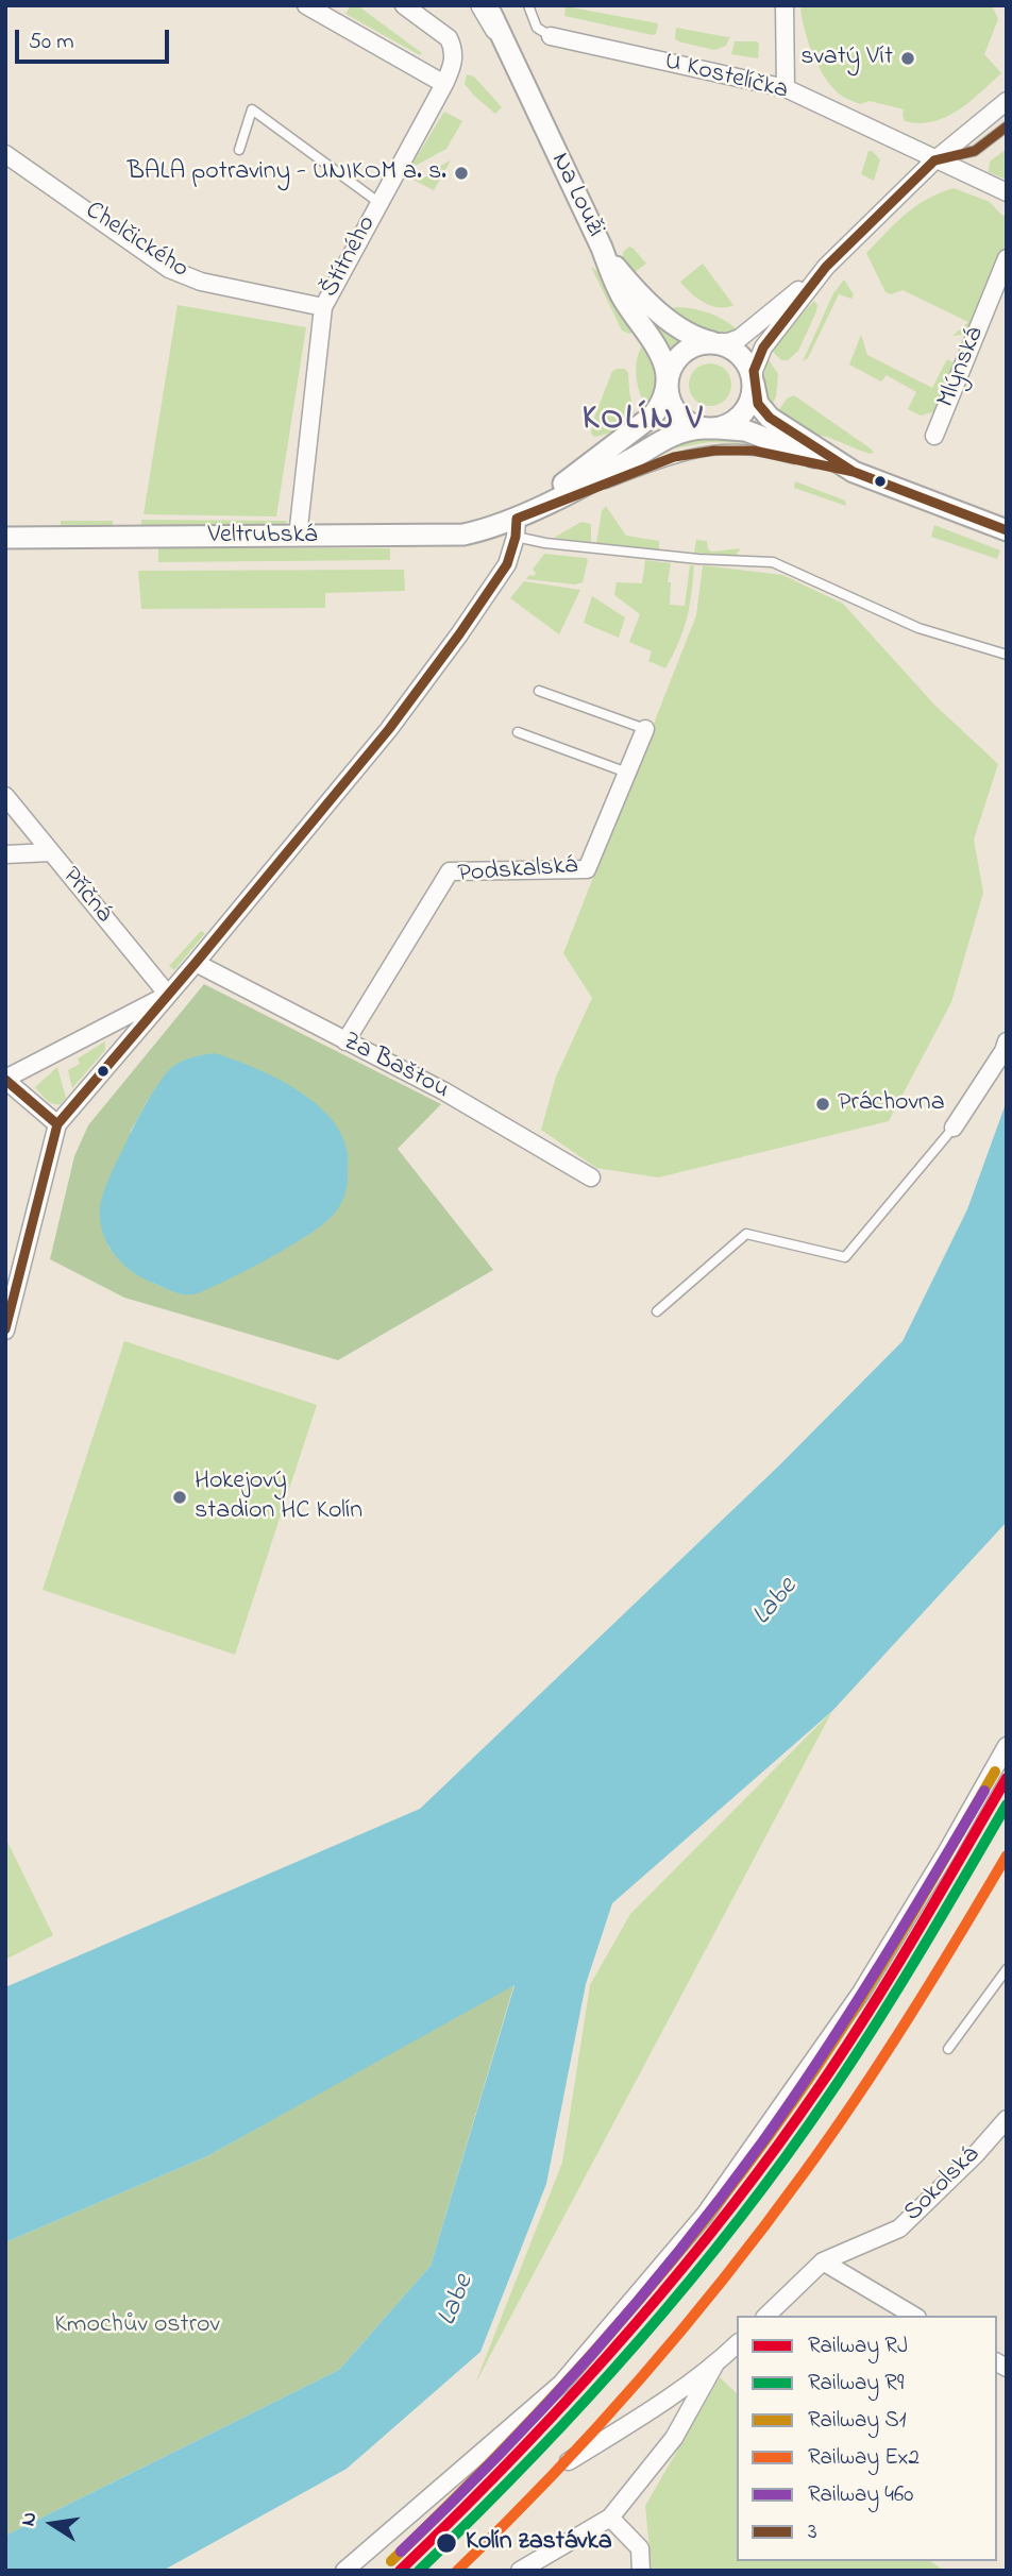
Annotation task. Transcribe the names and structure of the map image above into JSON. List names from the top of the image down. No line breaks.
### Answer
{"streets":{"street":["U Kostelíčka","Na Louži","Chelčického","Štítného","Mlýnská","Veltrubská","Podskalská","Příčná","Za Baštou","Sokolská"]},"crossings":[["Chelčického","Štítného"],["Štítného","Veltrubská"],["Podskalská","Za Baštou"]],"districts":["KOLÍN V"],"water":["Labe"],"parks":["Kmochův ostrov"],"places":["svatý Vít","BALA potraviny - UNIKOM a. s.","Práchovna","Hokejový stadion HC Kolín","Kolín zastávka"],"lines":["transit line 3","rail line S1","rail line RJ","rail line 460","rail line R9","rail line Ex2"],"legend":["Railway RJ","Railway R9","Railway S1","Railway Ex2","Railway 460","3"],"scale_bar":"50 m","north":"left"}
